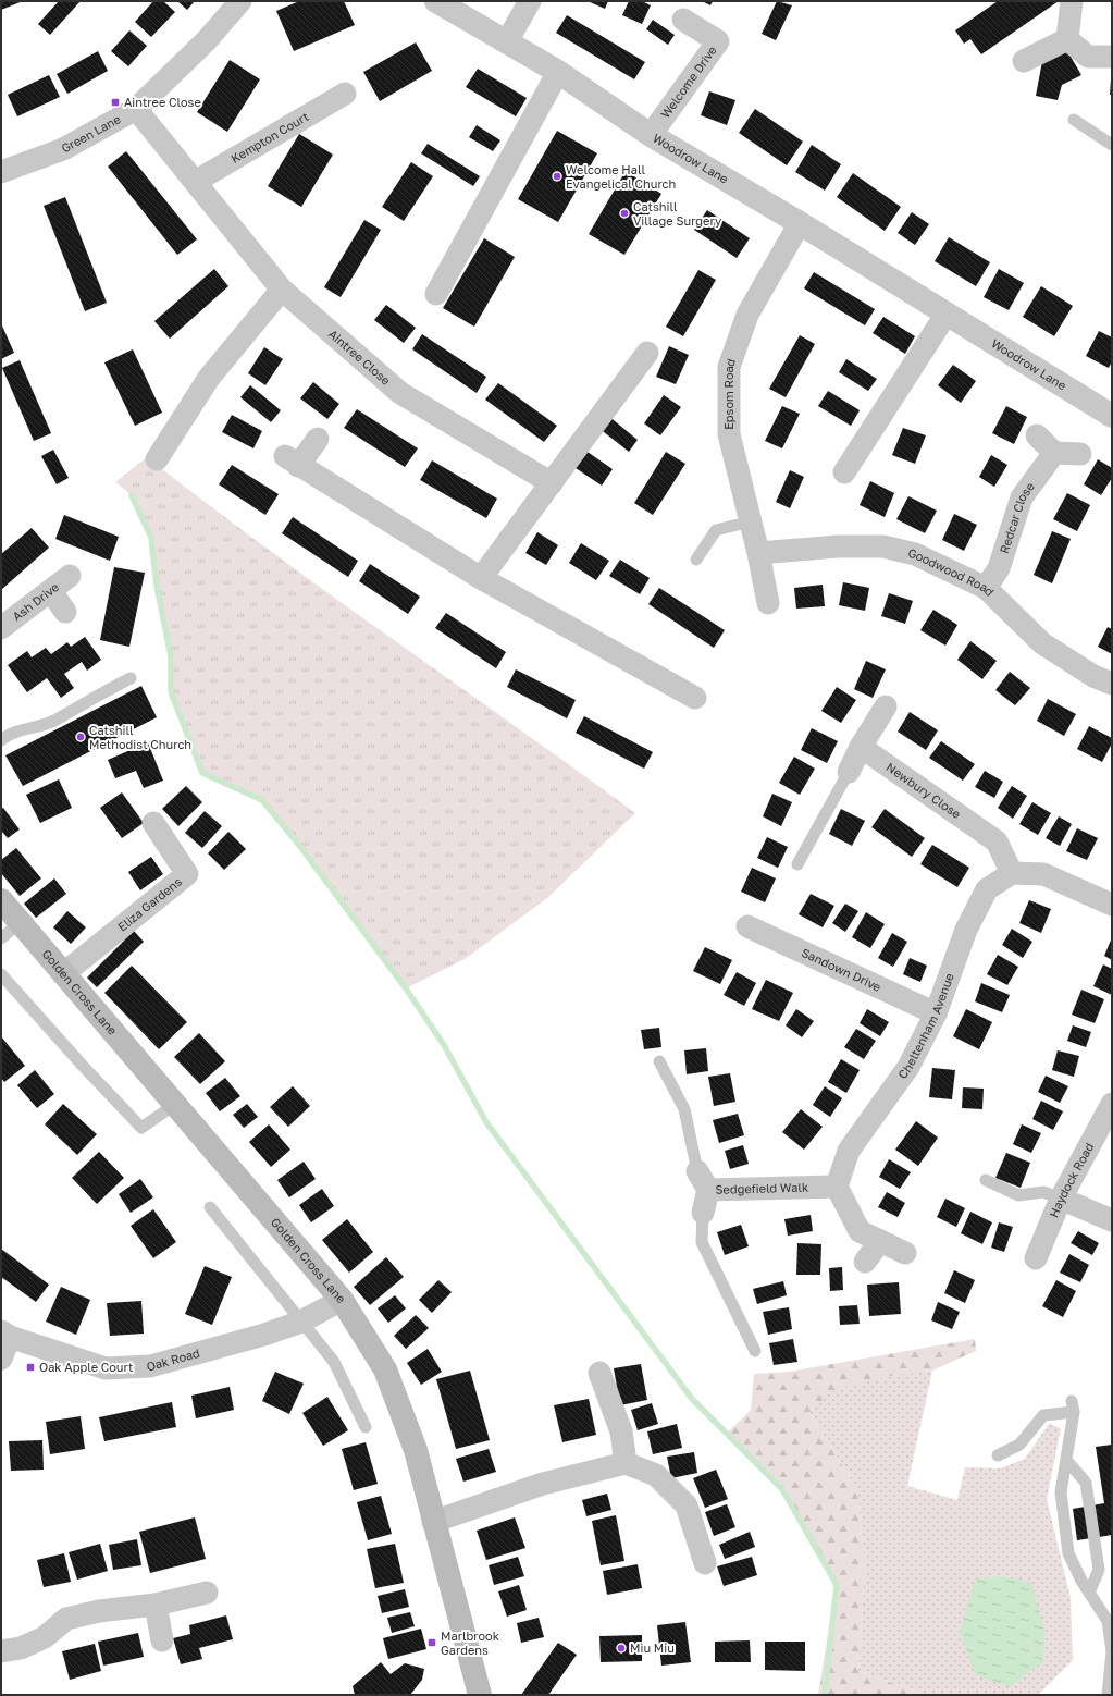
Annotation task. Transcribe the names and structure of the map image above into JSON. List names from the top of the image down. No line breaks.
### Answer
{"streets":{"main road":["Golden Cross Lane"],"street":["Welcome Drive","Green Lane","Kempton Court","Woodrow Lane","Aintree Close","Epsom Road","Redcar Close","Goodwood Road","Ash Drive","Newbury Close","Eliza Gardens","Sandown Drive","Cheltenham Avenue","Haydock Road","Sedgefield Walk","Oak Road"]},"crossings":[["Welcome Drive","Woodrow Lane"],["Green Lane","Aintree Close"],["Kempton Court","Aintree Close"],["Woodrow Lane","Epsom Road"],["Epsom Road","Goodwood Road"],["Redcar Close","Goodwood Road"],["Newbury Close","Cheltenham Avenue"],["Eliza Gardens","Golden Cross Lane"],["Sandown Drive","Cheltenham Avenue"],["Golden Cross Lane","Oak Road"],["Cheltenham Avenue","Sedgefield Walk"]],"places":{"transit":["Aintree Close","Oak Apple Court","Marlbrook Gardens"],"other":["Welcome Hall Evangelical Church","Catshill Village Surgery","Catshill Methodist Church","Miu Miu"]}}
